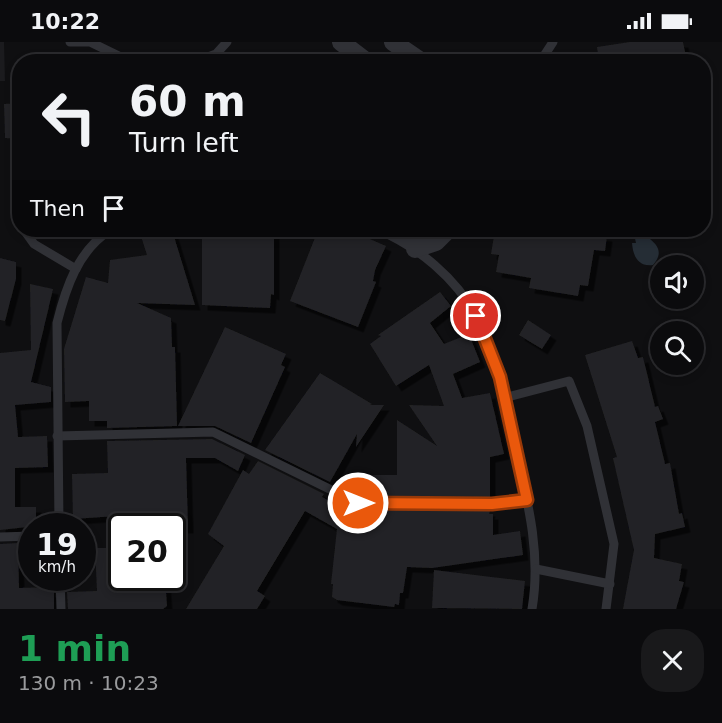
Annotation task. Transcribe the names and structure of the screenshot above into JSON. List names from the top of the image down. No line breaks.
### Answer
{"page":{"status":"10:22","turn":["60 m","Turn left"],"then":"Then","speed":"19 km/h","limit":"20","heading":["1 min","130 m · 10:23"]}}
